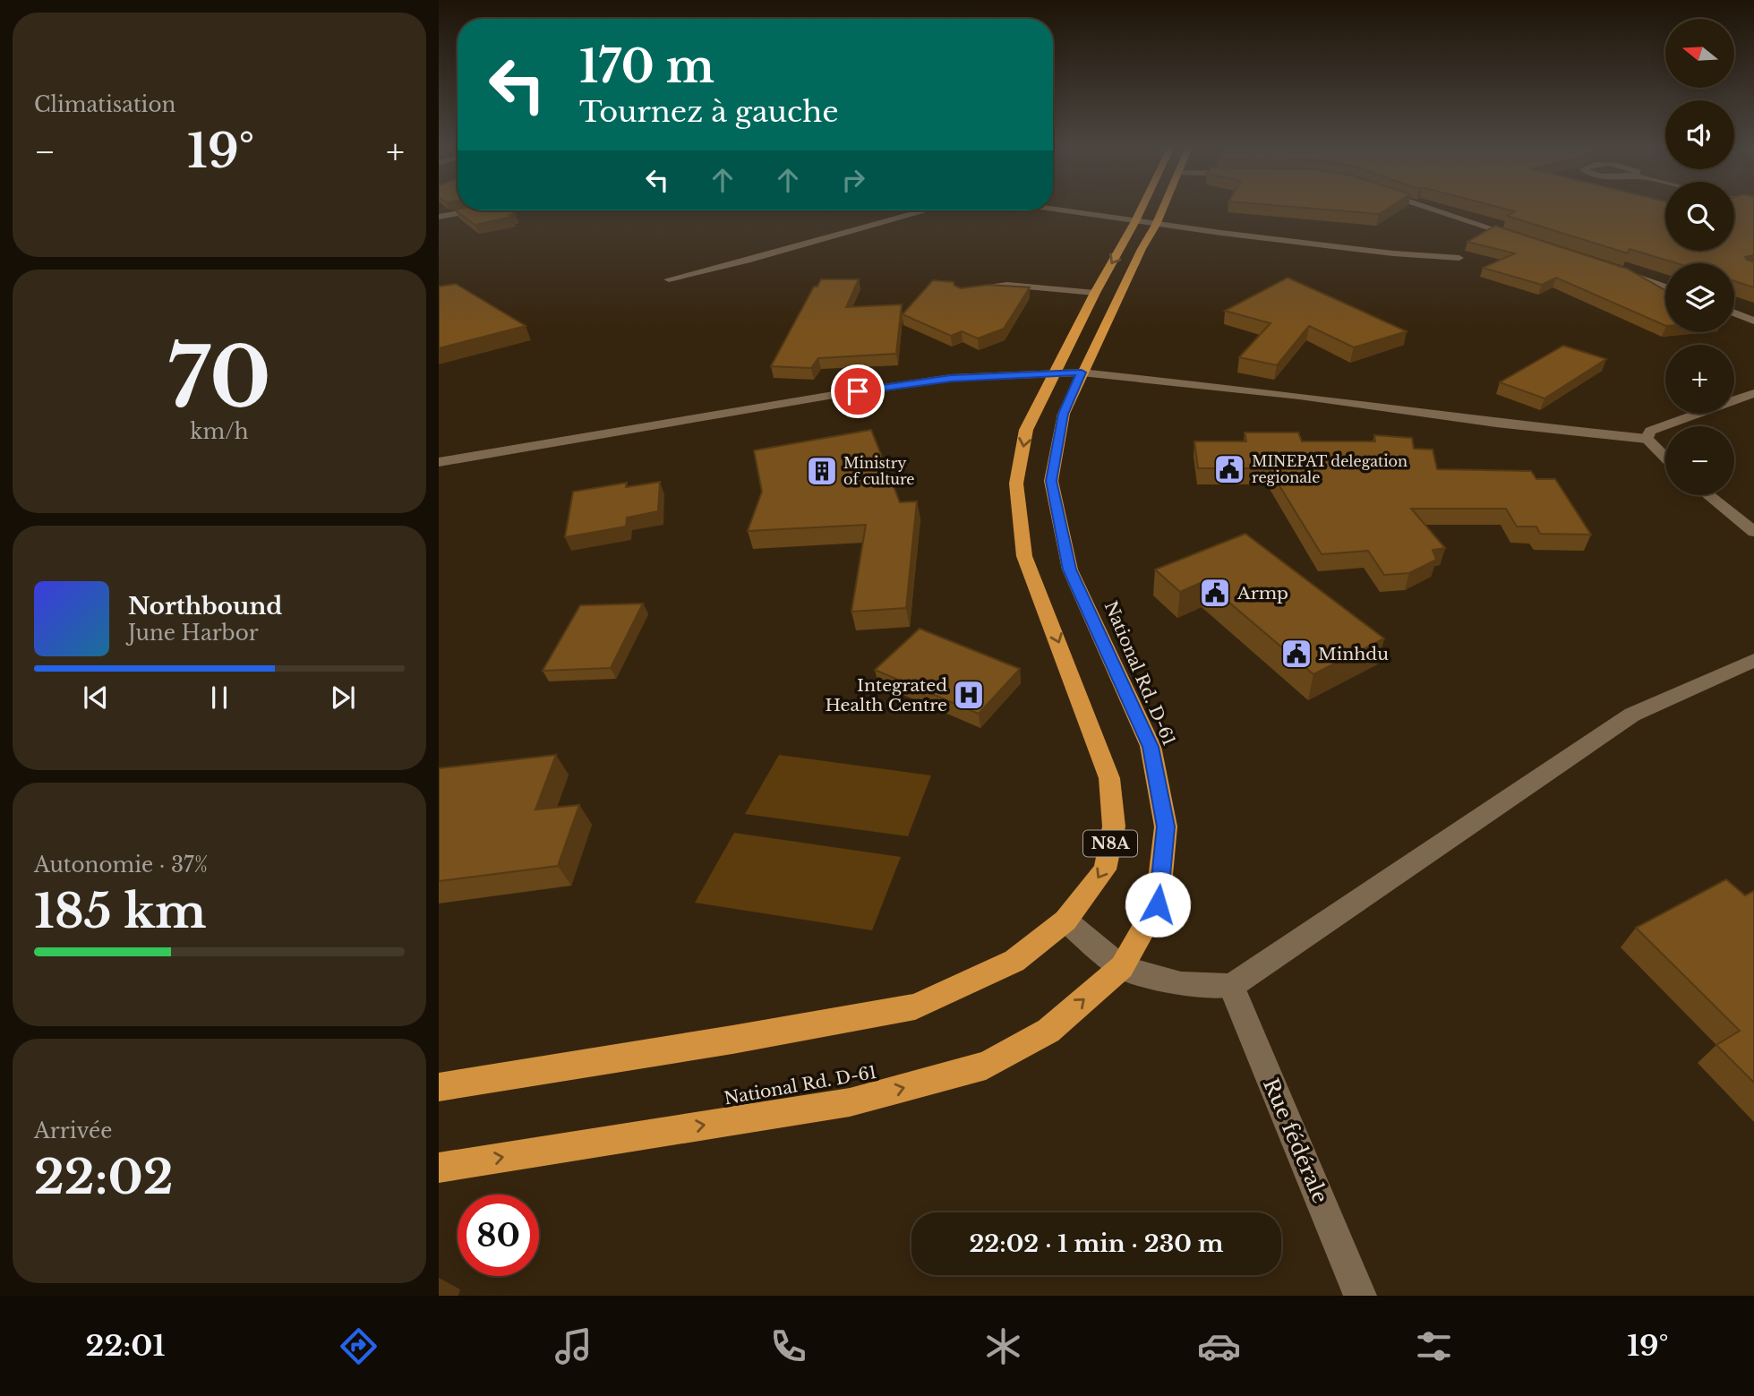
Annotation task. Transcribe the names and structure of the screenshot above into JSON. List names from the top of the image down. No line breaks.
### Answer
{"streets":{"highway":["National Rd. D-61","N8A"],"street":["Rue fédérale"]},"places":{"public building":["MINEPAT delegation regionale","Armp","Minhdu"],"building":["Ministry of culture"],"hospital":["Integrated Health Centre"]},"north":"left","page":{"tile":["Climatisation",["70","km/h"],["Autonomie · 37%","185 km"],["Arrivée","22:02"]],"map_buttons":["+","−"],"turn":["170 m","Tournez à gauche"],"heat":["−","19°","+"],"song":["Northbound","June Harbor"],"limit":"80","trip":"22:02 · 1 min · 230 m","tabs":["22:01","19°"]}}
